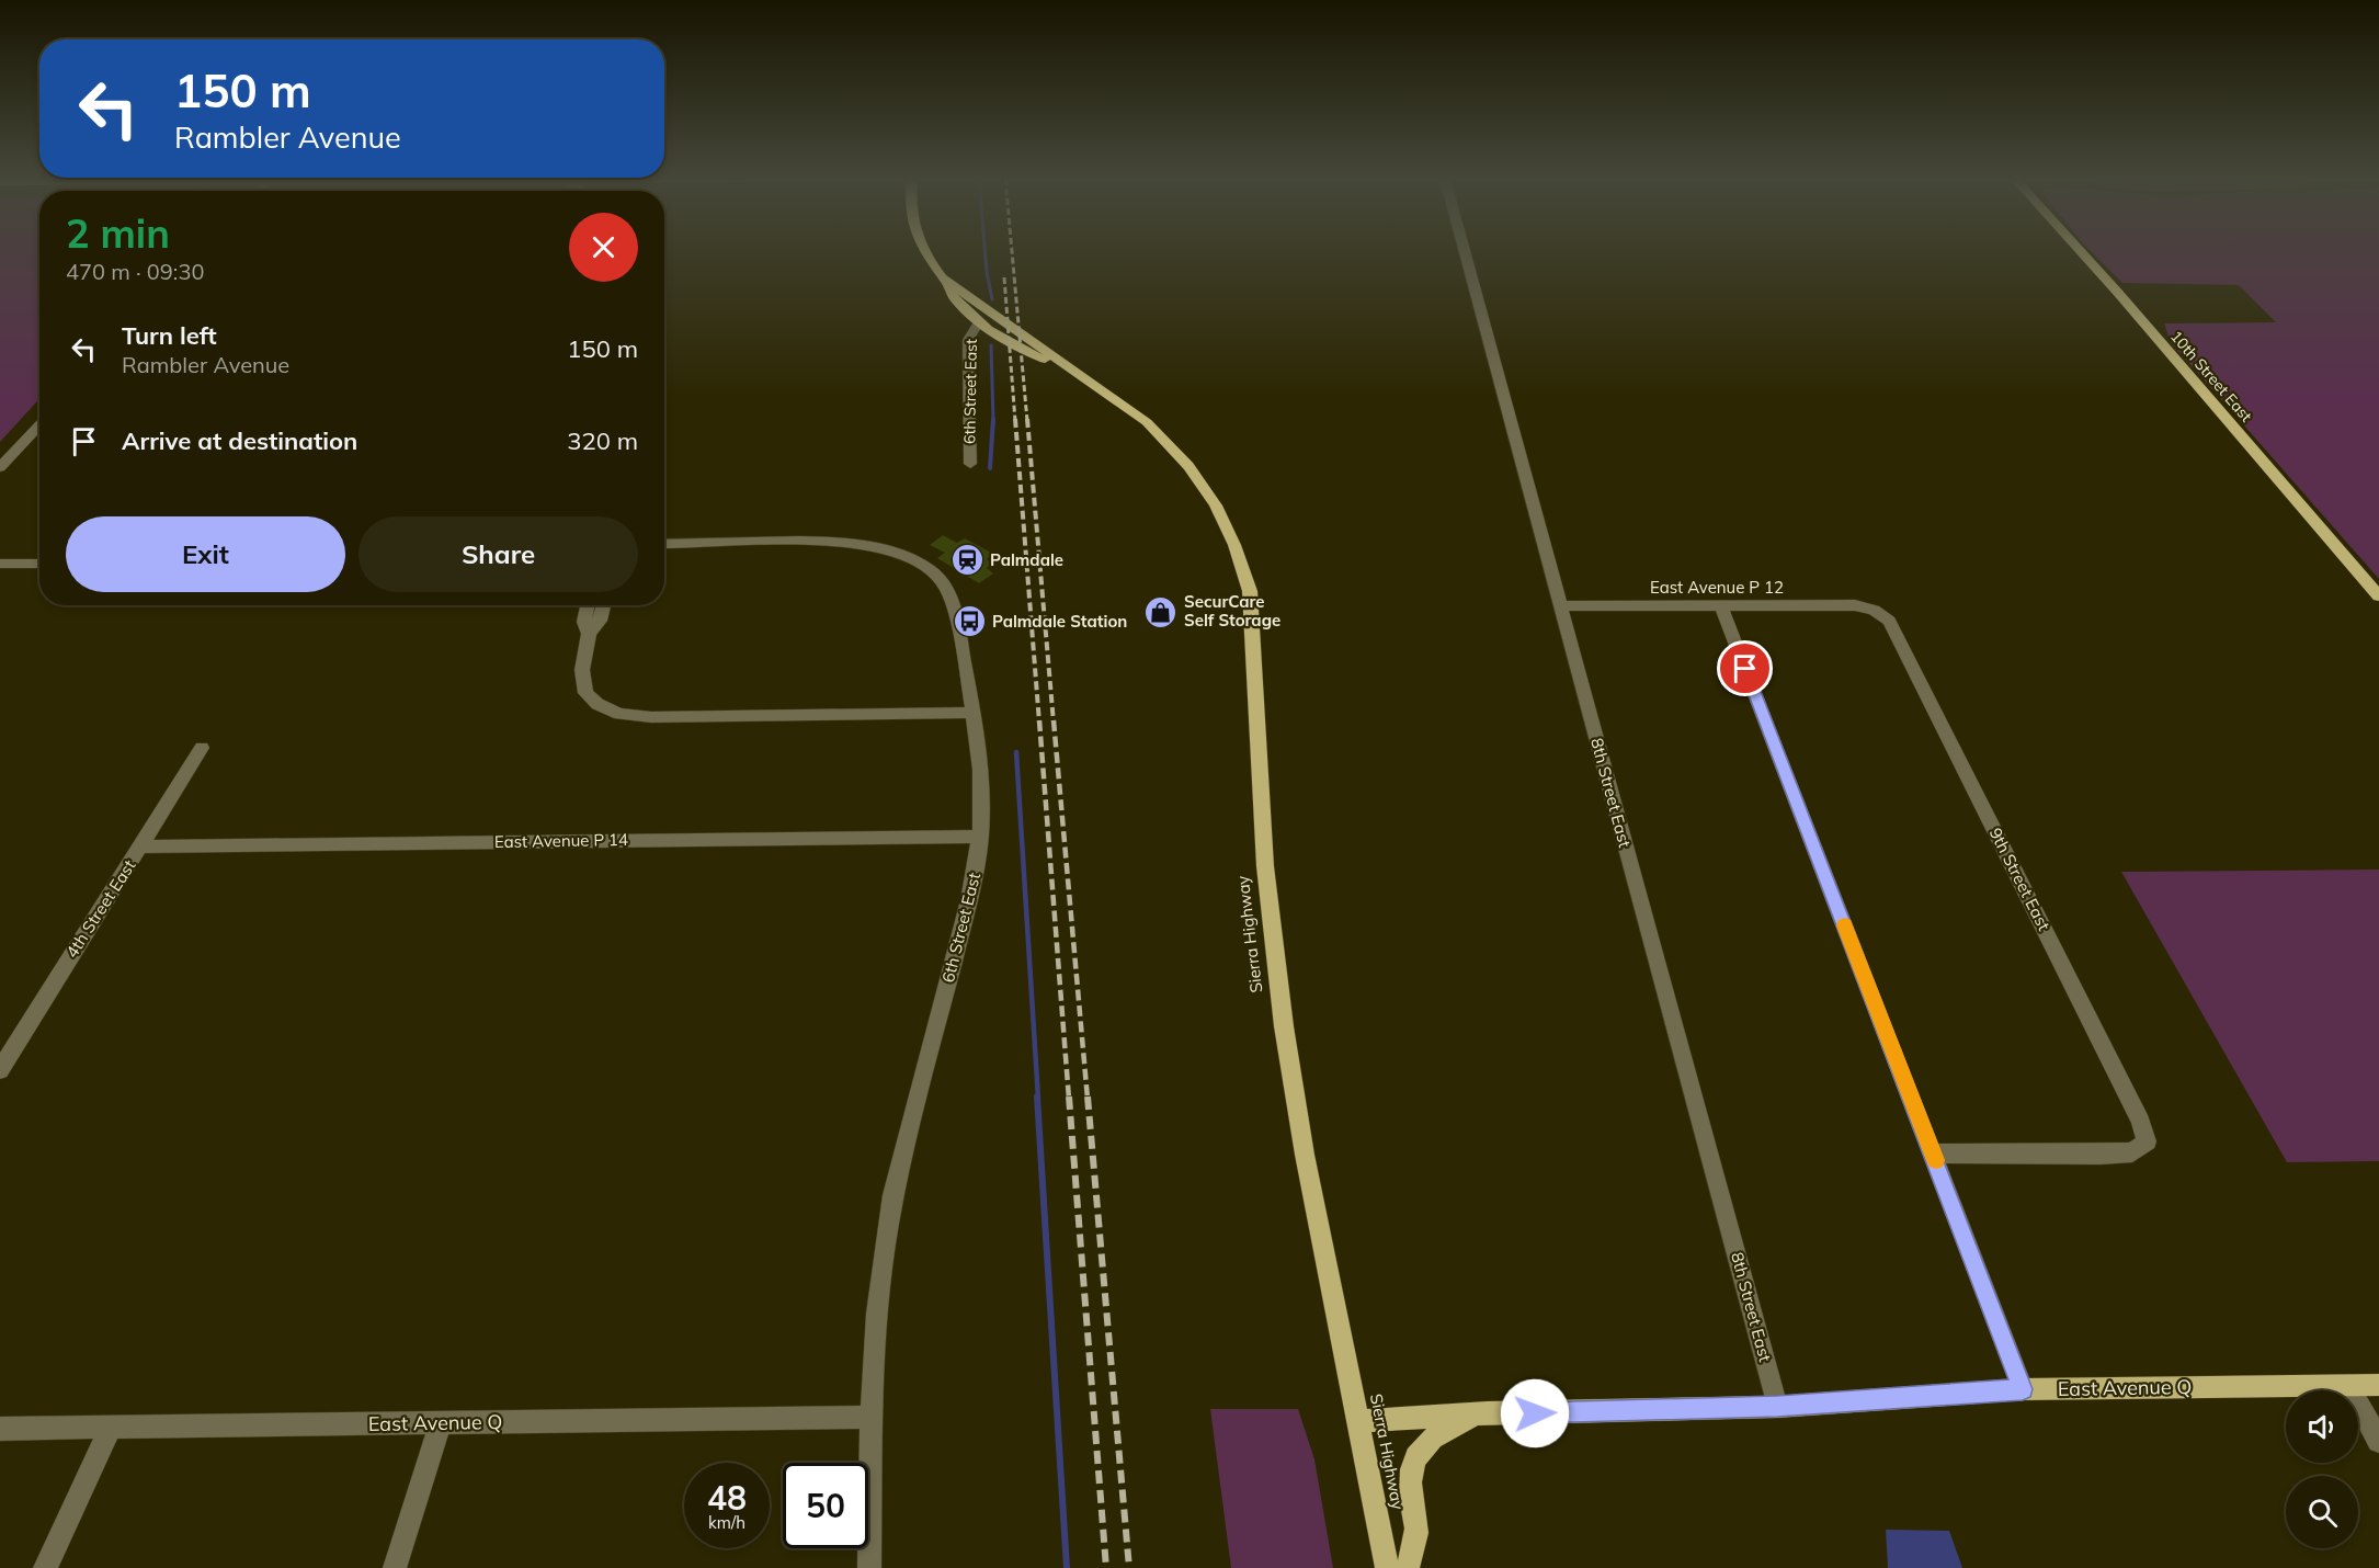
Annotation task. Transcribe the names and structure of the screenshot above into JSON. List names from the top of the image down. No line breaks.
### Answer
{"streets":{"main road":["10th Street East","Sierra Highway","East Avenue Q"],"street":["6th Street East","East Avenue P 12","8th Street East","East Avenue P 14","9th Street East","4th Street East"]},"crossings":[["6th Street East","East Avenue P 14"],["6th Street East","Sierra Highway"],["6th Street East","East Avenue Q"],["East Avenue P 12","8th Street East"],["East Avenue P 12","9th Street East"],["8th Street East","East Avenue Q"],["East Avenue P 14","4th Street East"],["Sierra Highway","East Avenue Q"]],"places":{"station":["Palmdale"],"shop":["SecurCare Self Storage"],"bus stop":["Palmdale Station"]},"page":{"turn":["150 m","Rambler Avenue"],"heading":["2 min","470 m · 09:30"],"list":[{"name":"Turn left","note":"Rambler Avenue","value":"150 m"},{"name":"Arrive at destination","value":"320 m"}],"buttons":["Exit","Share"],"speed":"48 km/h","limit":"50"}}
